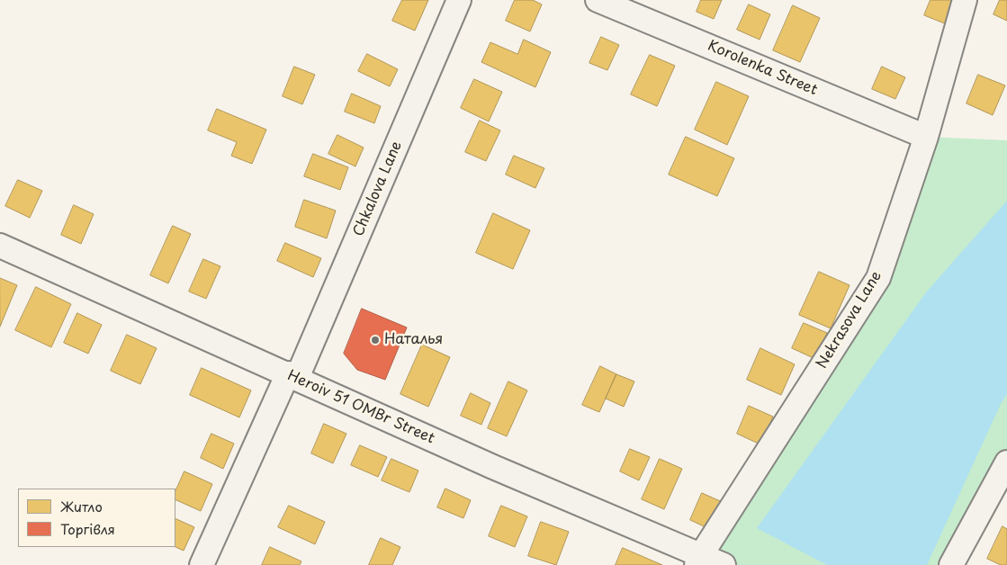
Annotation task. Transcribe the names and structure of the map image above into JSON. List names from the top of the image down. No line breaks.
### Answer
{"streets":{"street":["Korolenka Street","Chkalova Lane","Nekrasova Lane","Heroiv 51 OMBr Street"]},"crossings":[["Korolenka Street","Nekrasova Lane"],["Chkalova Lane","Heroiv 51 OMBr Street"],["Nekrasova Lane","Heroiv 51 OMBr Street"]],"places":["Наталья"],"legend":["Житло","Торгівля"]}
